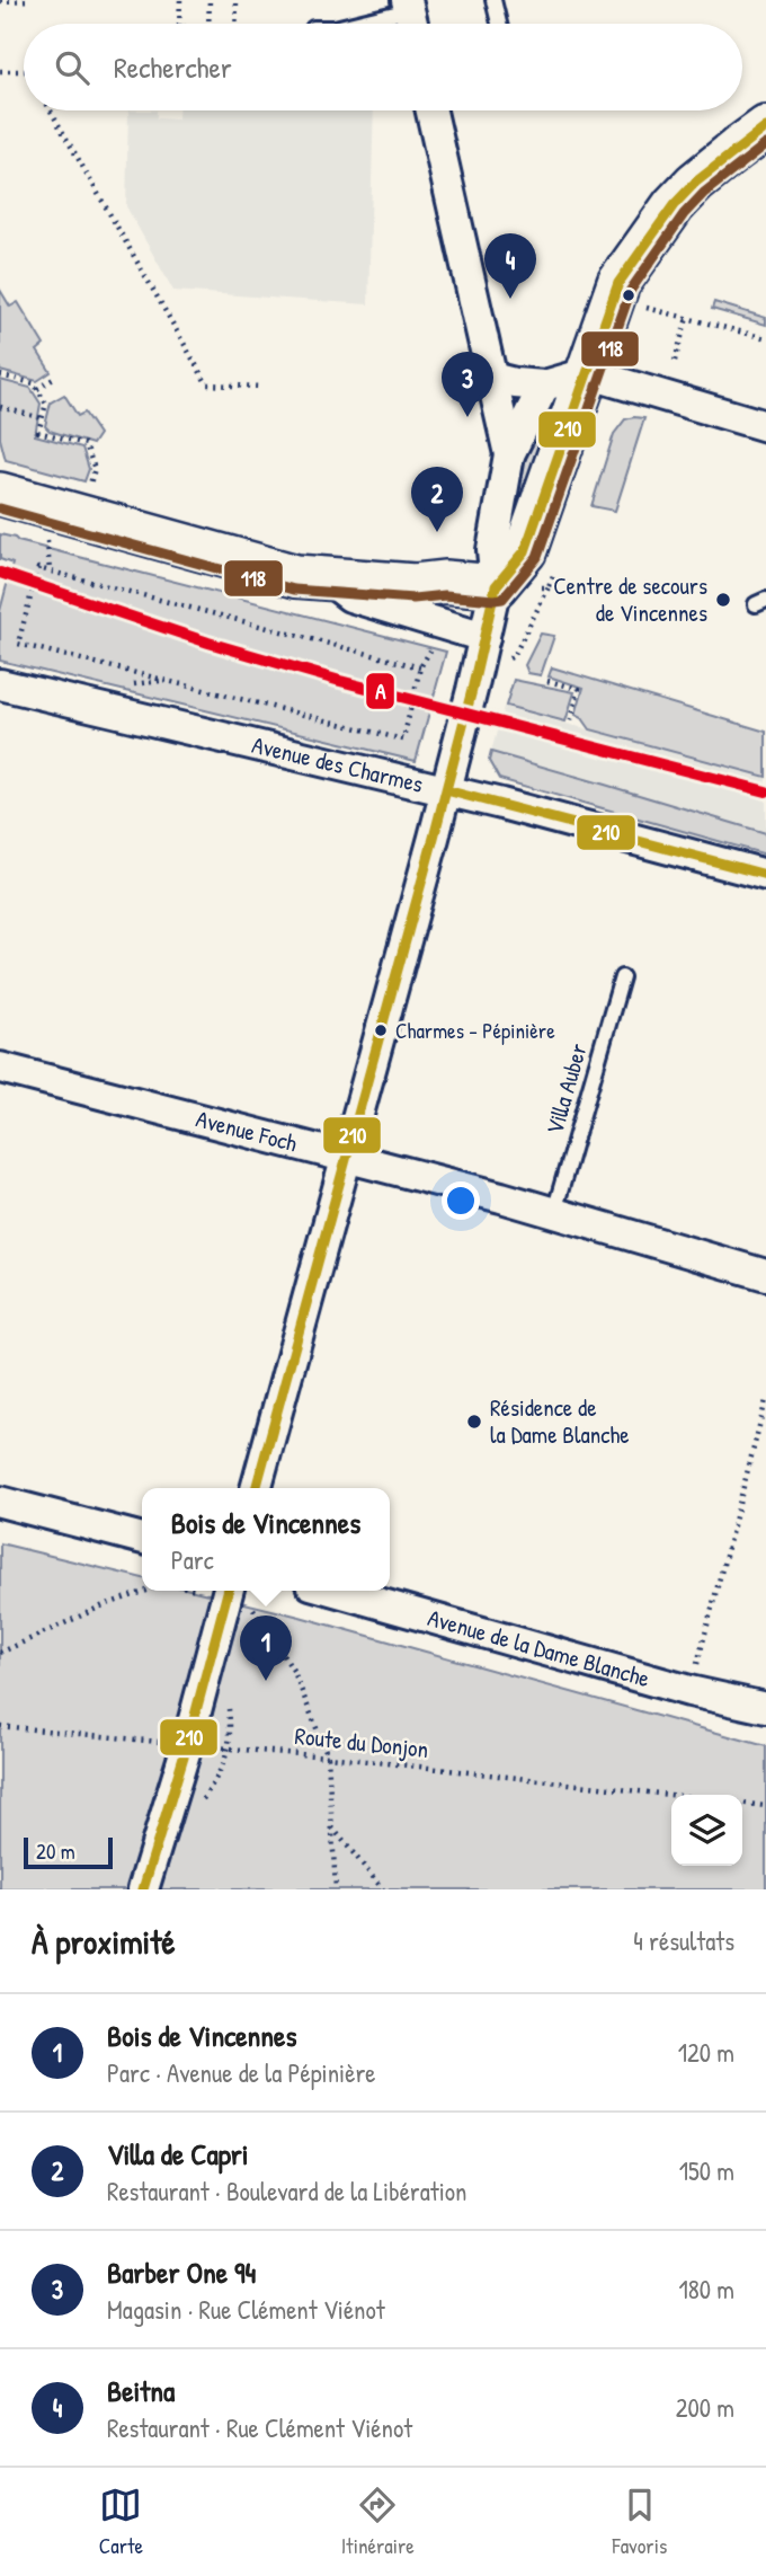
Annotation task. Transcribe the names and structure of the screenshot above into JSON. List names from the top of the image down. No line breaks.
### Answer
{"streets":{"street":["Avenue des Charmes","Avenue Foch","Avenue de la Dame Blanche"],"lane":["Villa Auber"],"path":["Route du Donjon"]},"crossings":[["Villa Auber","Avenue Foch"]],"places":["Centre de secours de Vincennes","Charmes - Pépinière","Résidence de la Dame Blanche"],"lines":["transit line 210","transit line 118","transit line A"],"scale_bar":"20 m","page":{"search":"Rechercher","pins":["4","3","2","1"],"popup":["Bois de Vincennes","Parc"],"scale":"20 m","heading":["À proximité","4 résultats"],"list":[{"mark":"1","name":"Bois de Vincennes","note":"Parc · Avenue de la Pépinière","value":"120 m"},{"mark":"2","name":"Villa de Capri","note":"Restaurant · Boulevard de la Libération","value":"150 m"},{"mark":"3","name":"Barber One 94","note":"Magasin · Rue Clément Viénot","value":"180 m"},{"mark":"4","name":"Beitna","note":"Restaurant · Rue Clément Viénot","value":"200 m"}],"nav":["Carte","Itinéraire","Favoris"]}}
